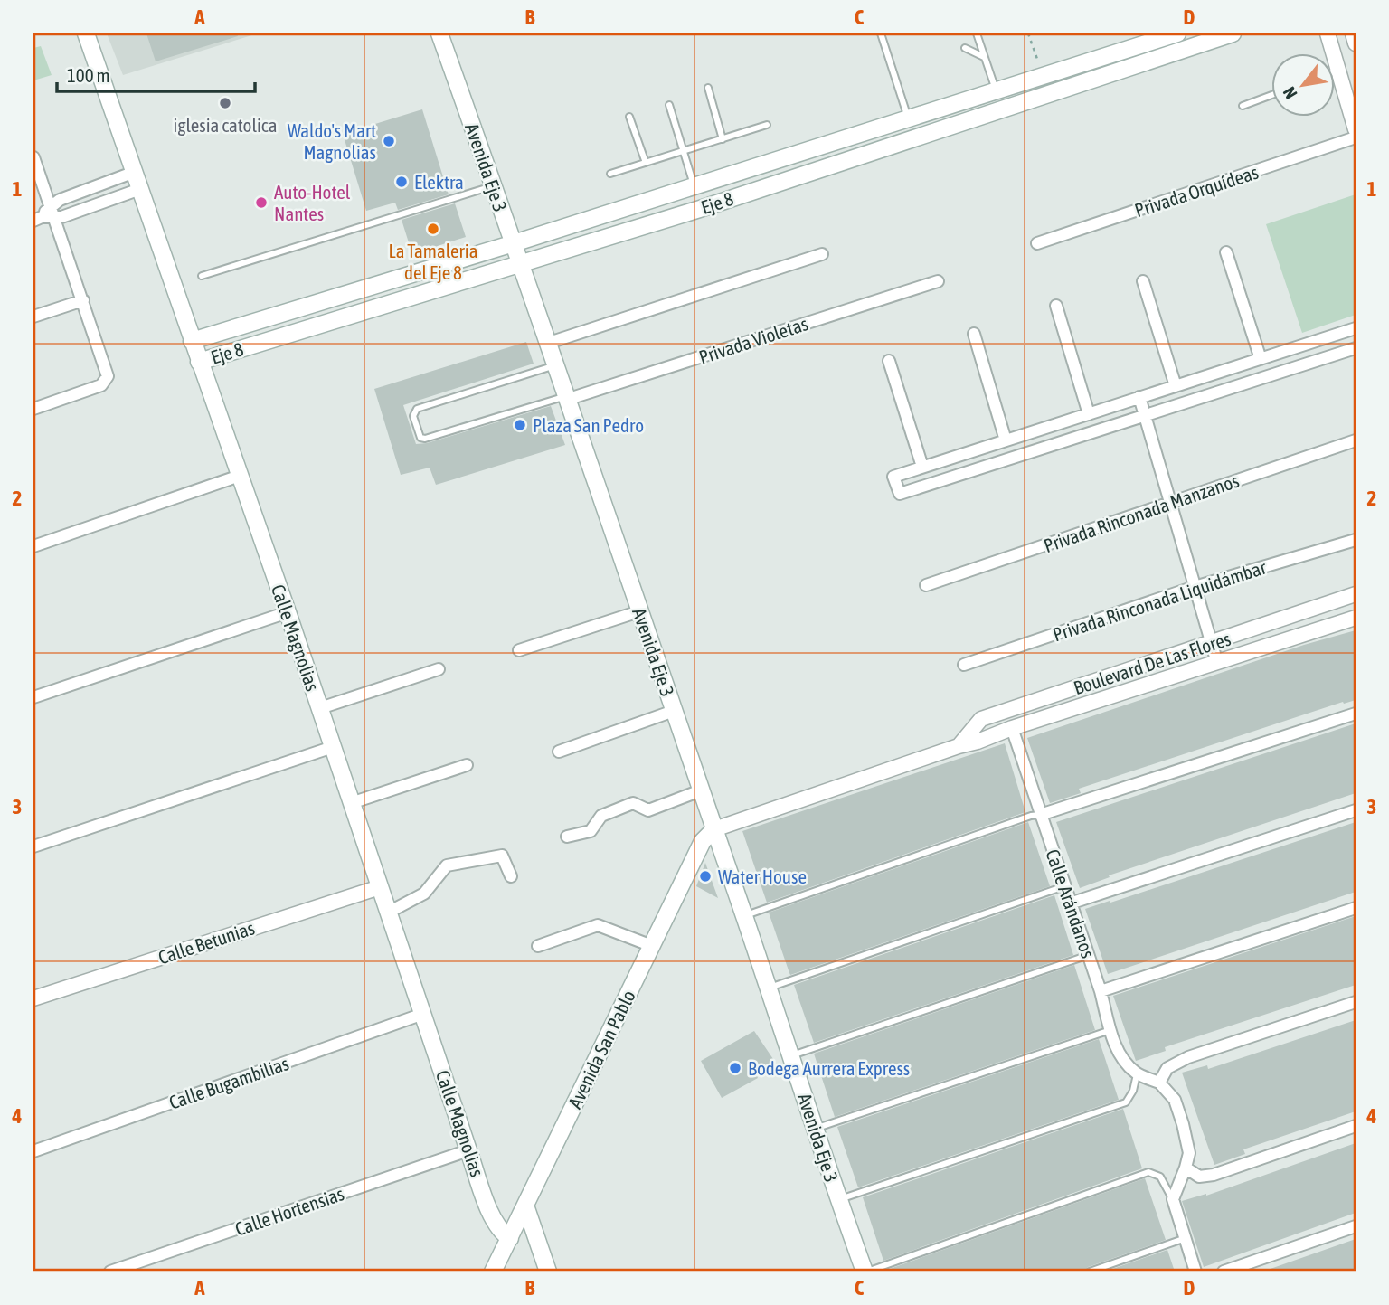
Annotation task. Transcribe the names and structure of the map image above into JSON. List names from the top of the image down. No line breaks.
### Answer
{"streets":{"main road":["Avenida Eje 3","Eje 8","Calle Magnolias","Avenida San Pablo"],"street":["Privada Orquídeas","Privada Violetas","Privada Rinconada Manzanos","Privada Rinconada Liquidámbar","Boulevard De Las Flores","Calle Arándanos","Calle Betunias","Calle Bugambilias","Calle Hortensias"]},"crossings":[["Avenida Eje 3","Eje 8"],["Avenida Eje 3","Privada Violetas"],["Avenida Eje 3","Boulevard De Las Flores"],["Avenida Eje 3","Avenida San Pablo"],["Eje 8","Calle Magnolias"],["Calle Magnolias","Calle Betunias"],["Calle Magnolias","Avenida San Pablo"],["Calle Magnolias","Calle Bugambilias"],["Calle Magnolias","Calle Hortensias"],["Boulevard De Las Flores","Calle Arándanos"],["Boulevard De Las Flores","Avenida San Pablo"]],"places":["iglesia catolica","Waldo's Mart Magnolias","Elektra","Auto-Hotel Nantes","La Tamaleria del Eje 8","Plaza San Pedro","Water House","Bodega Aurrera Express"],"scale_bar":"100 m","north":"bottom left","grid":{"columns":["A","B","C","D"],"rows":["1","2","3","4"]}}
